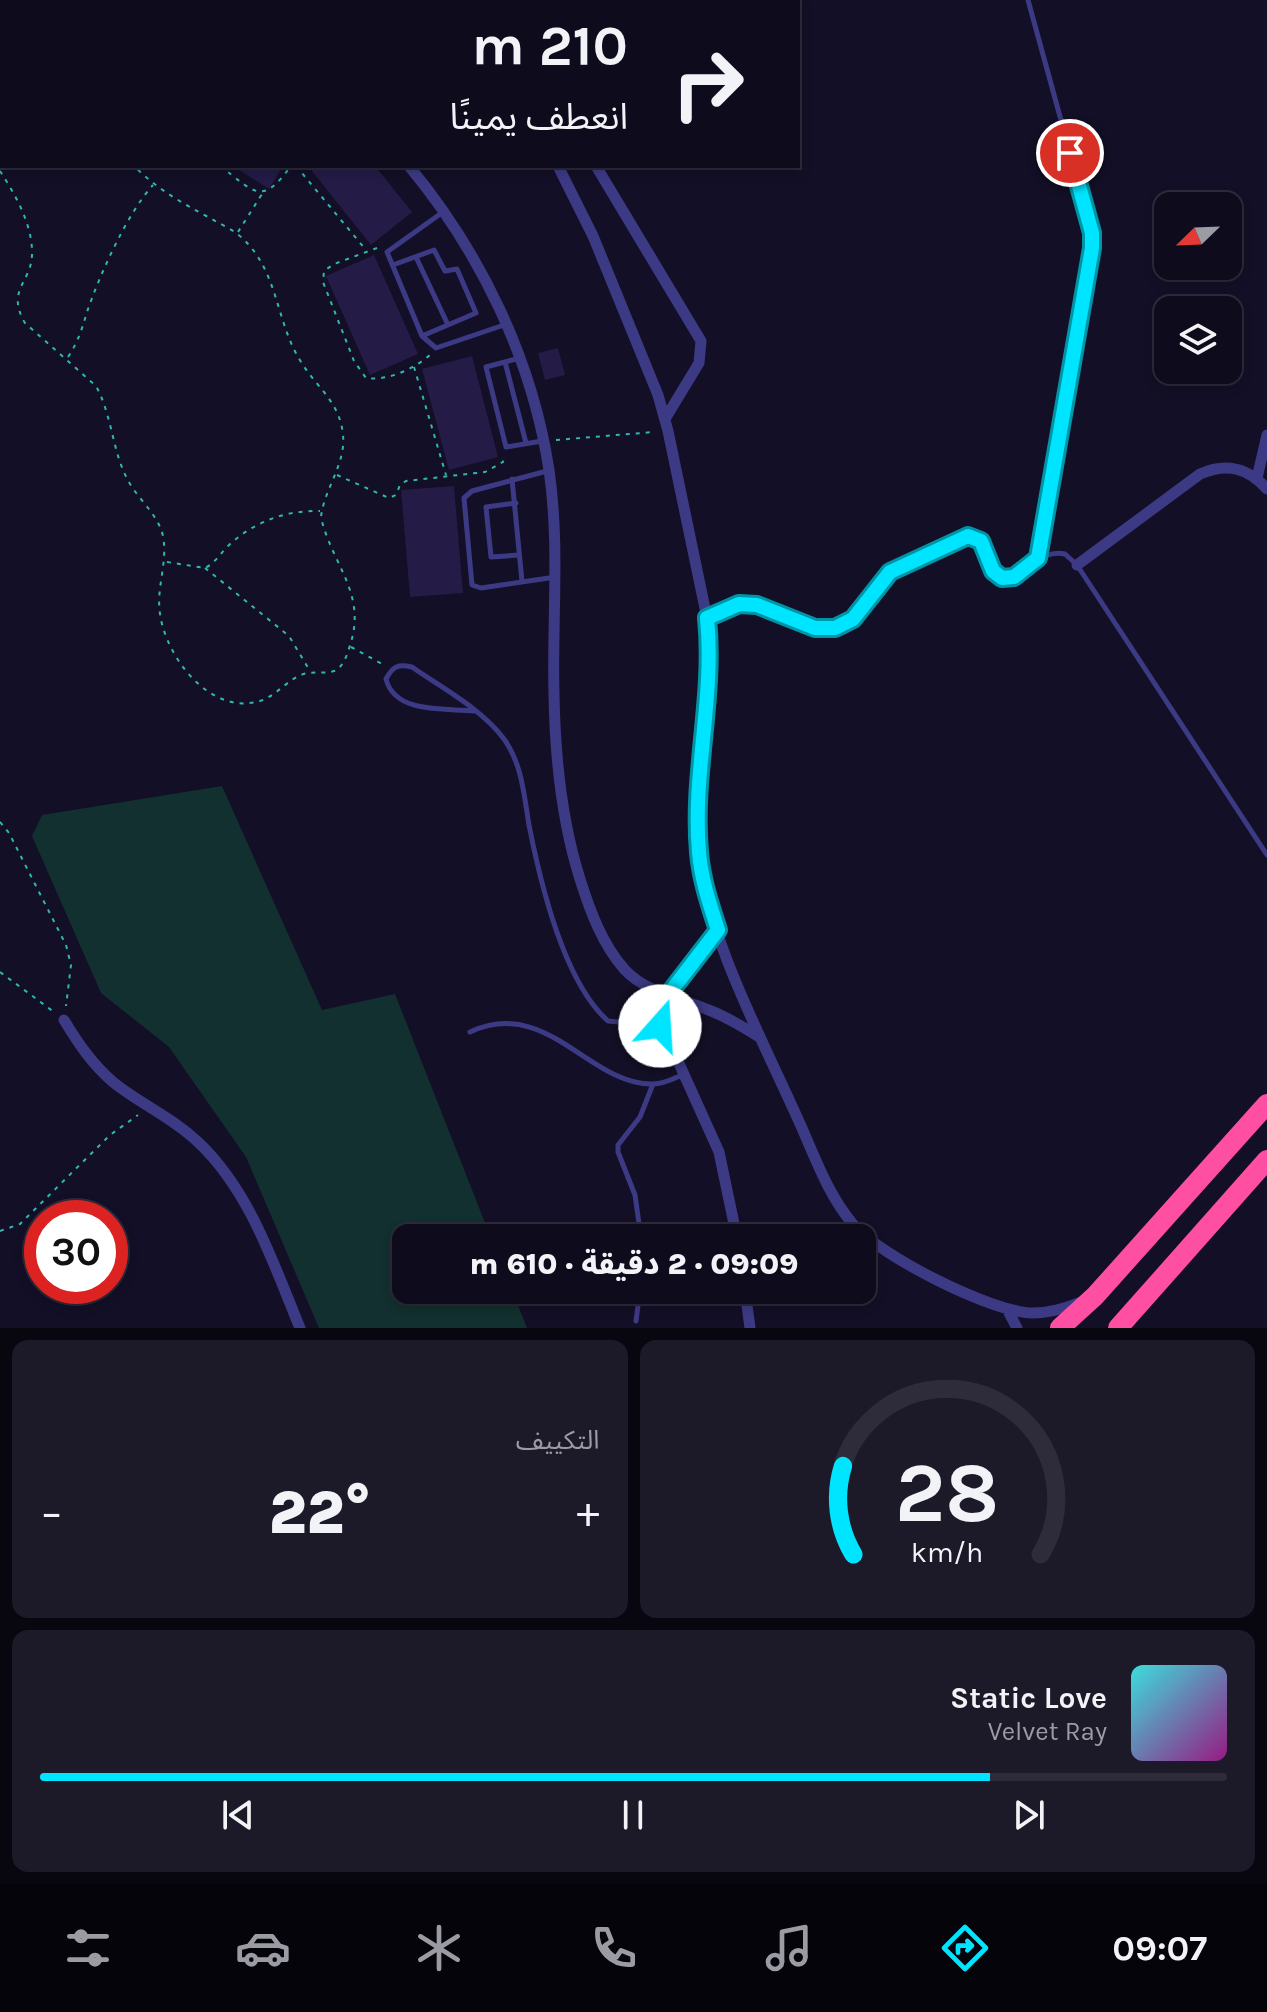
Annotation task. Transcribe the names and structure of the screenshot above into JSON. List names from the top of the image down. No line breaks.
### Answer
{"north":"bottom left","page":{"turn":["210 m","انعطف يمينًا"],"limit":"30","trip":"09:09 · 2 دقيقة · 610 m","tile":"التكييف","heat":["−","22°","+"],"song":["Static Love","Velvet Ray"],"tabs":"09:07","gauge":["28","km/h"]}}
